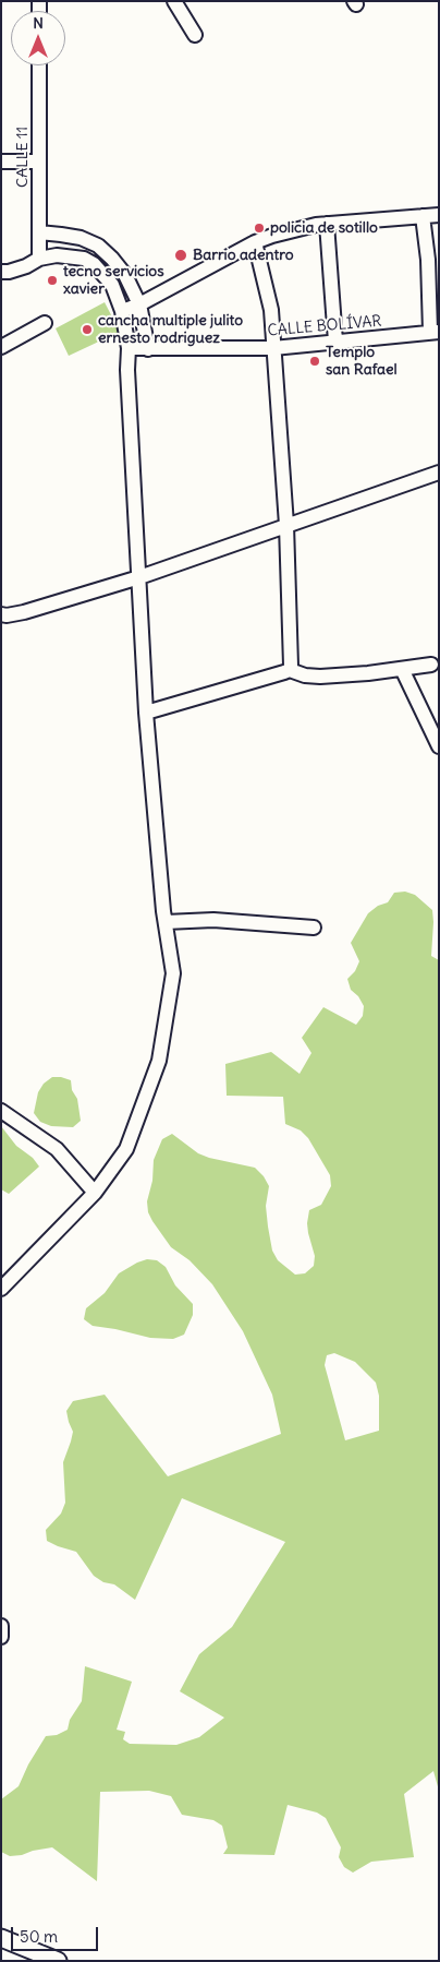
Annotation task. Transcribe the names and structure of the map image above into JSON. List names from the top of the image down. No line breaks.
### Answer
{"streets":{"street":["CALLE 11","CALLE BOLÍVAR"]},"places":["policia de sotillo","Barrio adentro","tecno servicios xavier","cancha multiple julito ernesto rodriguez","Templo san Rafael"],"scale_bar":"50 m","north":"top"}
